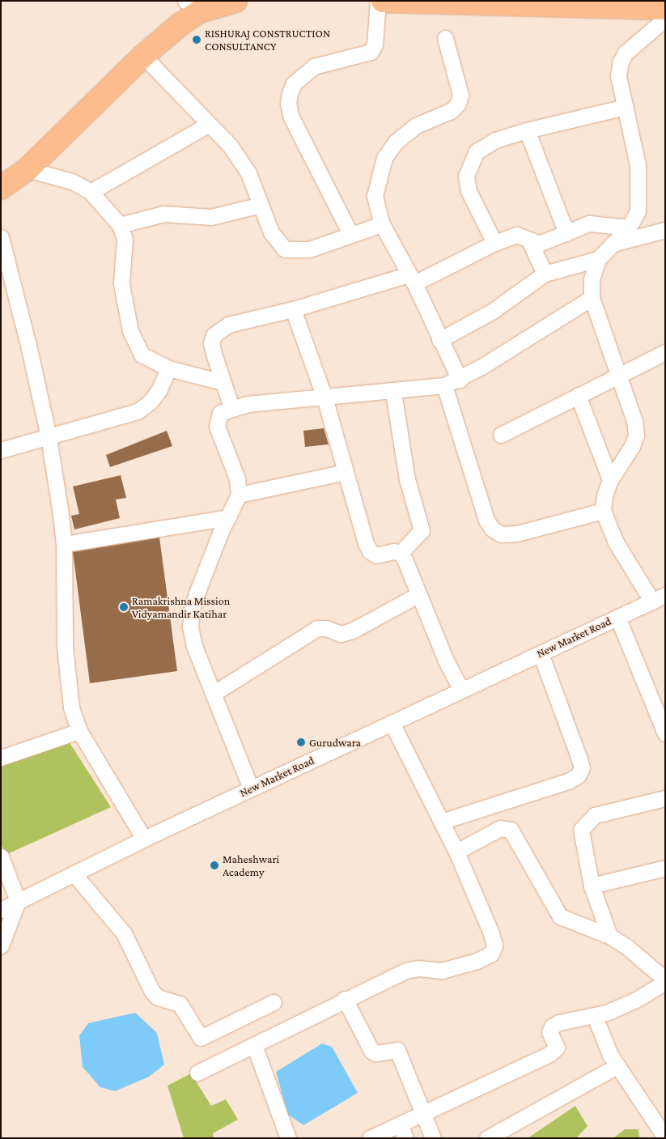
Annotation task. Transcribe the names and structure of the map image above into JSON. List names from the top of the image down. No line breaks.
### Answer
{"streets":{"street":["New Market Road"]},"places":["RISHURAJ CONSTRUCTION CONSULTANCY","Ramakrishna Mission Vidyamandir Katihar","Gurudwara","Maheshwari Academy"]}
